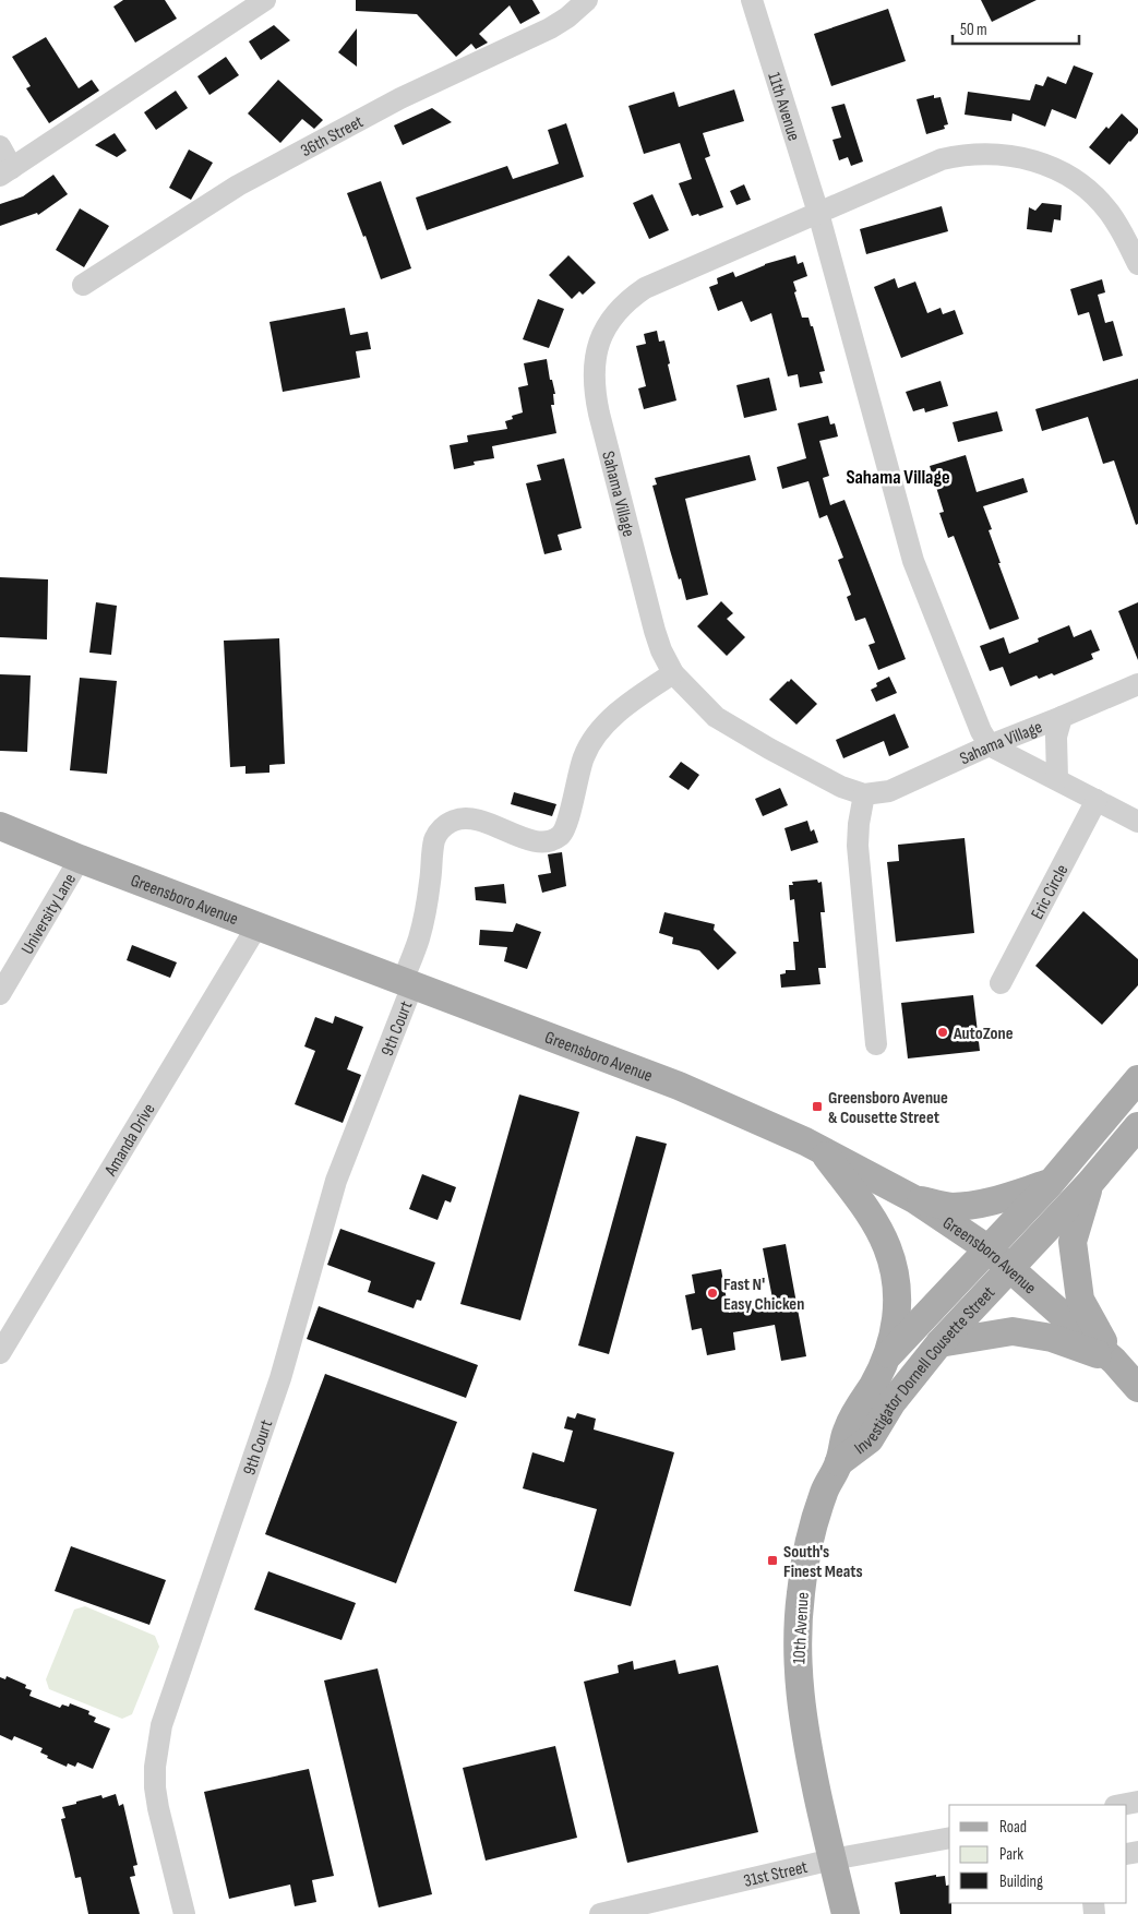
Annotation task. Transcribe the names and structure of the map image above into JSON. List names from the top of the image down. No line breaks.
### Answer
{"streets":{"main road":["Greensboro Avenue","Investigator Dornell Cousette Street","10th Avenue"],"street":["11th Avenue","36th Street","Sahama Village","Eric Circle","University Lane","9th Court","Amanda Drive","31st Street"]},"crossings":[["11th Avenue","Sahama Village"],["Sahama Village","9th Court"],["Greensboro Avenue","University Lane"],["Greensboro Avenue","9th Court"],["Greensboro Avenue","Amanda Drive"],["Greensboro Avenue","Investigator Dornell Cousette Street"],["Investigator Dornell Cousette Street","10th Avenue"],["10th Avenue","31st Street"]],"districts":["Sahama Village"],"places":{"other":["AutoZone","Fast N' Easy Chicken"],"transit":["Greensboro Avenue & Cousette Street","South's Finest Meats"]},"legend":["Road","Park","Building"],"scale_bar":"50 m"}
